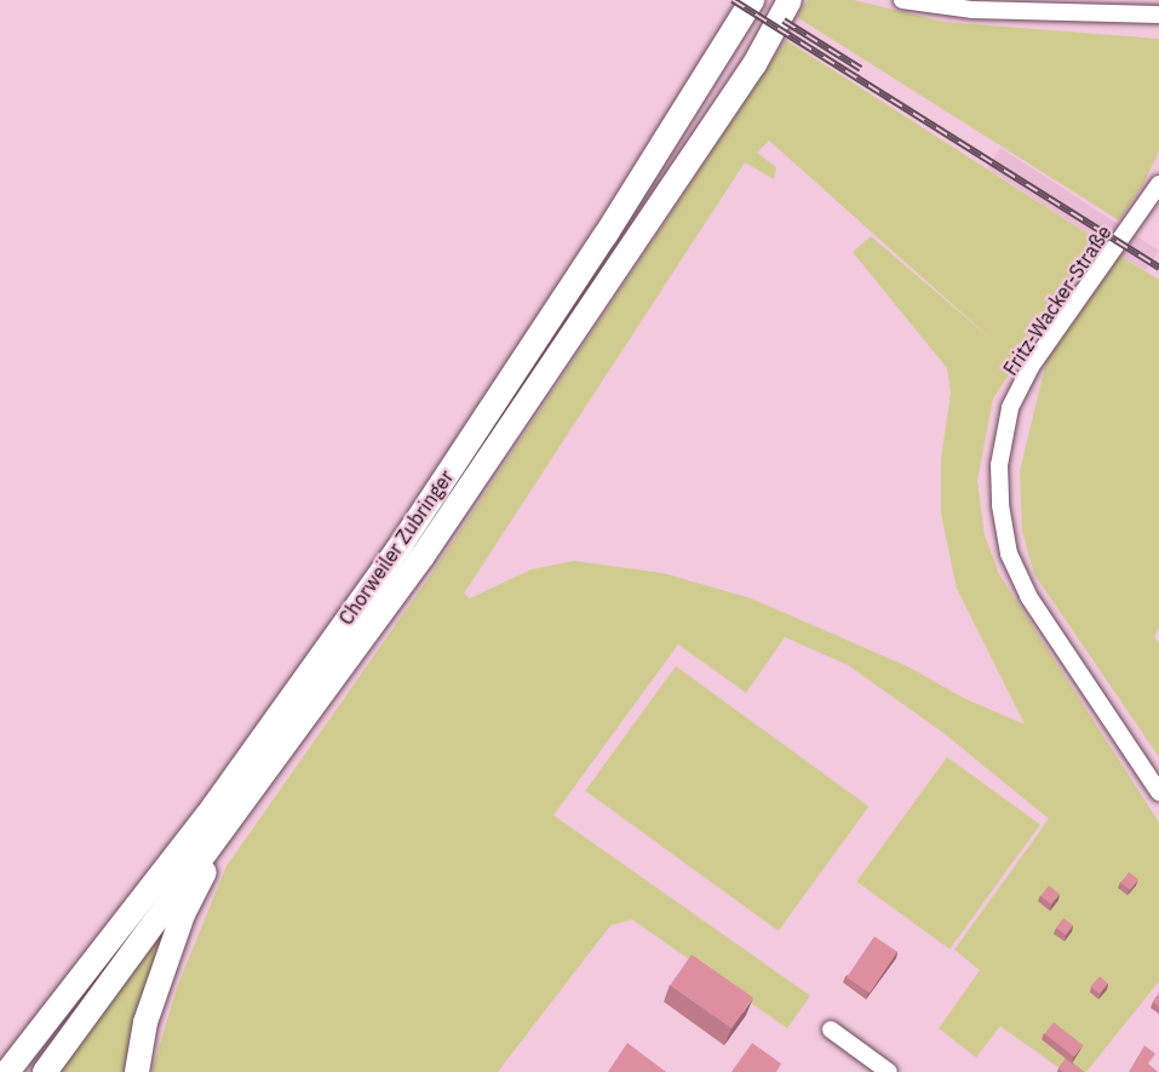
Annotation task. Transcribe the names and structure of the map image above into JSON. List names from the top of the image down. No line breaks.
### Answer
{"streets":{"highway":["Chorweiler Zubringer"],"street":["Fritz-Wacker-Straße"]}}
